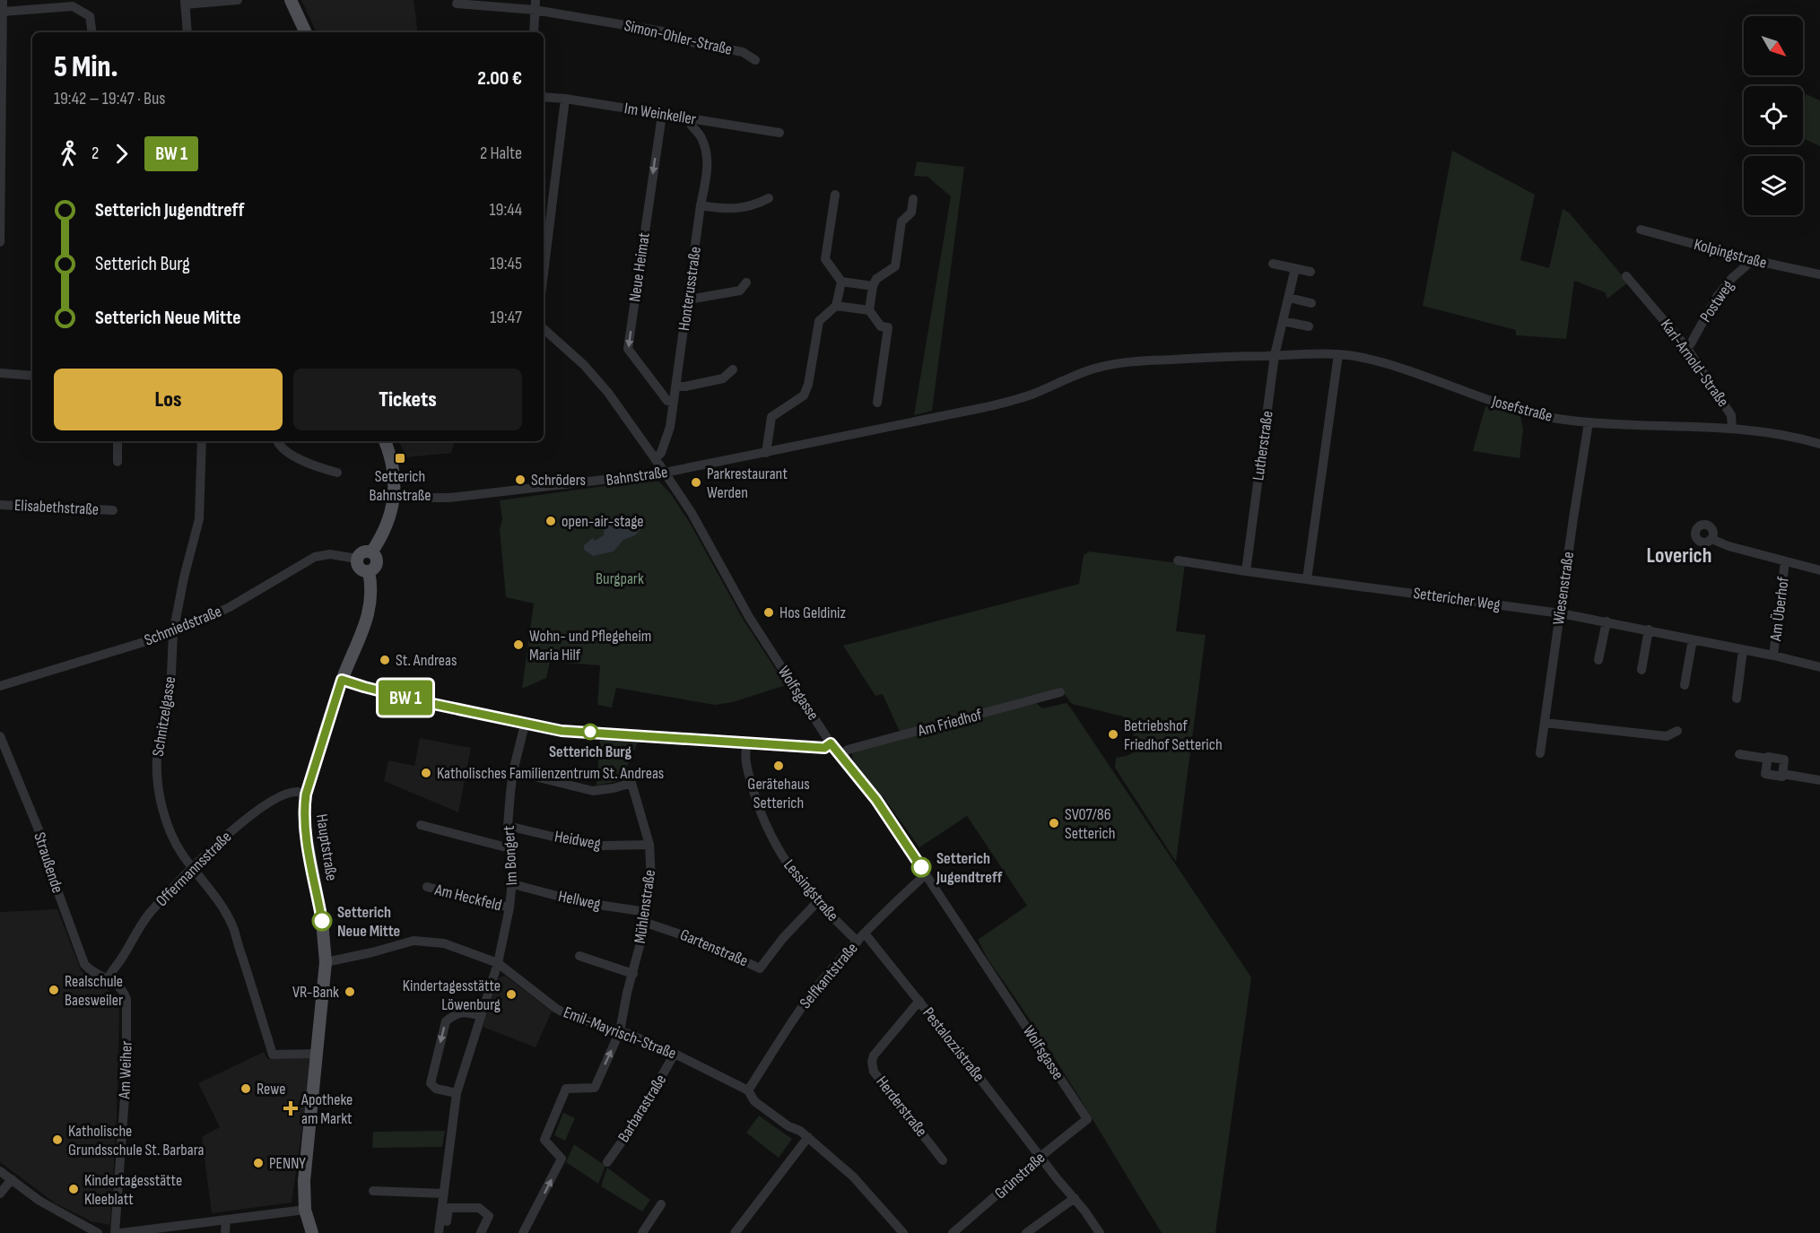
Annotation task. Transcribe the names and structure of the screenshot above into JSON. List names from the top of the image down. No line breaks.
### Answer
{"streets":{"main road":["Hauptstraße"],"street":["Simon-Ohler-Straße","Im Weinkeller","Kolpingstraße","Neue Heimat","Honterusstraße","Postweg","Karl-Arnold-Straße","Josefstraße","Lutherstraße","Bahnstraße","Elisabethstraße","Wiesenstraße","Settericher Weg","Am Überhof","Schmiedstraße","Wolfsgasse","Schnitzelgasse","Am Friedhof","Heidweg","Im Bongert","Straußende","Offermannsstraße","Lessingstraße","Am Heckfeld","Hellweg","Mühlenstraße","Gartenstraße","Selfkantstraße","Emil-Mayrisch-Straße","Pestalozzistraße","Am Weiher","Herderstraße","Barbarastraße","Grünstraße"]},"crossings":[["Im Weinkeller","Neue Heimat"],["Im Weinkeller","Honterusstraße"],["Kolpingstraße","Postweg"],["Neue Heimat","Honterusstraße"],["Honterusstraße","Wolfsgasse"],["Postweg","Karl-Arnold-Straße"],["Karl-Arnold-Straße","Josefstraße"],["Josefstraße","Lutherstraße"],["Josefstraße","Bahnstraße"],["Josefstraße","Wiesenstraße"],["Lutherstraße","Settericher Weg"],["Bahnstraße","Wolfsgasse"],["Wiesenstraße","Settericher Weg"],["Settericher Weg","Am Überhof"],["Schmiedstraße","Schnitzelgasse"],["Schmiedstraße","Hauptstraße"],["Wolfsgasse","Am Friedhof"],["Wolfsgasse","Selfkantstraße"],["Wolfsgasse","Grünstraße"],["Schnitzelgasse","Hauptstraße"],["Schnitzelgasse","Offermannsstraße"],["Heidweg","Im Bongert"],["Heidweg","Mühlenstraße"],["Hauptstraße","Offermannsstraße"],["Hauptstraße","Emil-Mayrisch-Straße"],["Im Bongert","Am Heckfeld"],["Im Bongert","Hellweg"],["Im Bongert","Mühlenstraße"],["Im Bongert","Emil-Mayrisch-Straße"],["Straußende","Offermannsstraße"],["Straußende","Am Weiher"],["Offermannsstraße","Am Weiher"],["Lessingstraße","Gartenstraße"],["Lessingstraße","Selfkantstraße"],["Hellweg","Mühlenstraße"],["Mühlenstraße","Gartenstraße"],["Mühlenstraße","Emil-Mayrisch-Straße"],["Selfkantstraße","Emil-Mayrisch-Straße"],["Selfkantstraße","Pestalozzistraße"],["Emil-Mayrisch-Straße","Barbarastraße"],["Pestalozzistraße","Herderstraße"],["Pestalozzistraße","Grünstraße"]],"one_way":["Neue Heimat","Mühlenstraße"],"districts":["Loverich"],"parks":["Burgpark"],"places":{"transit":["Setterich Bahnstraße"],"other":["Schröders","Parkrestaurant Werden","open-air-stage","Hos Geldiniz","Wohn- und Pflegeheim Maria Hilf","St. Andreas","Setterich Burg","Betriebshof Friedhof Setterich","Gerätehaus Setterich","Katholisches Familienzentrum St. Andreas","SV07/86 Setterich","Setterich Jugendtreff","Setterich Neue Mitte","Realschule Baesweiler","VR-Bank","Kindertagesstätte Löwenburg","Rewe","Katholische Grundsschule St. Barbara","PENNY","Kindertagesstätte Kleeblatt"],"health":["Apotheke am Markt"]},"north":"bottom right","page":{"on_map":"BW 1","heading":["5 Min.","19:42 – 19:47 · Bus","2.00 €"],"legs":["2","BW 1","2 Halte"],"list":[{"name":"Setterich Jugendtreff","value":"19:44"},{"name":"Setterich Burg","value":"19:45"},{"name":"Setterich Neue Mitte","value":"19:47"}],"buttons":["Los","Tickets"]}}
